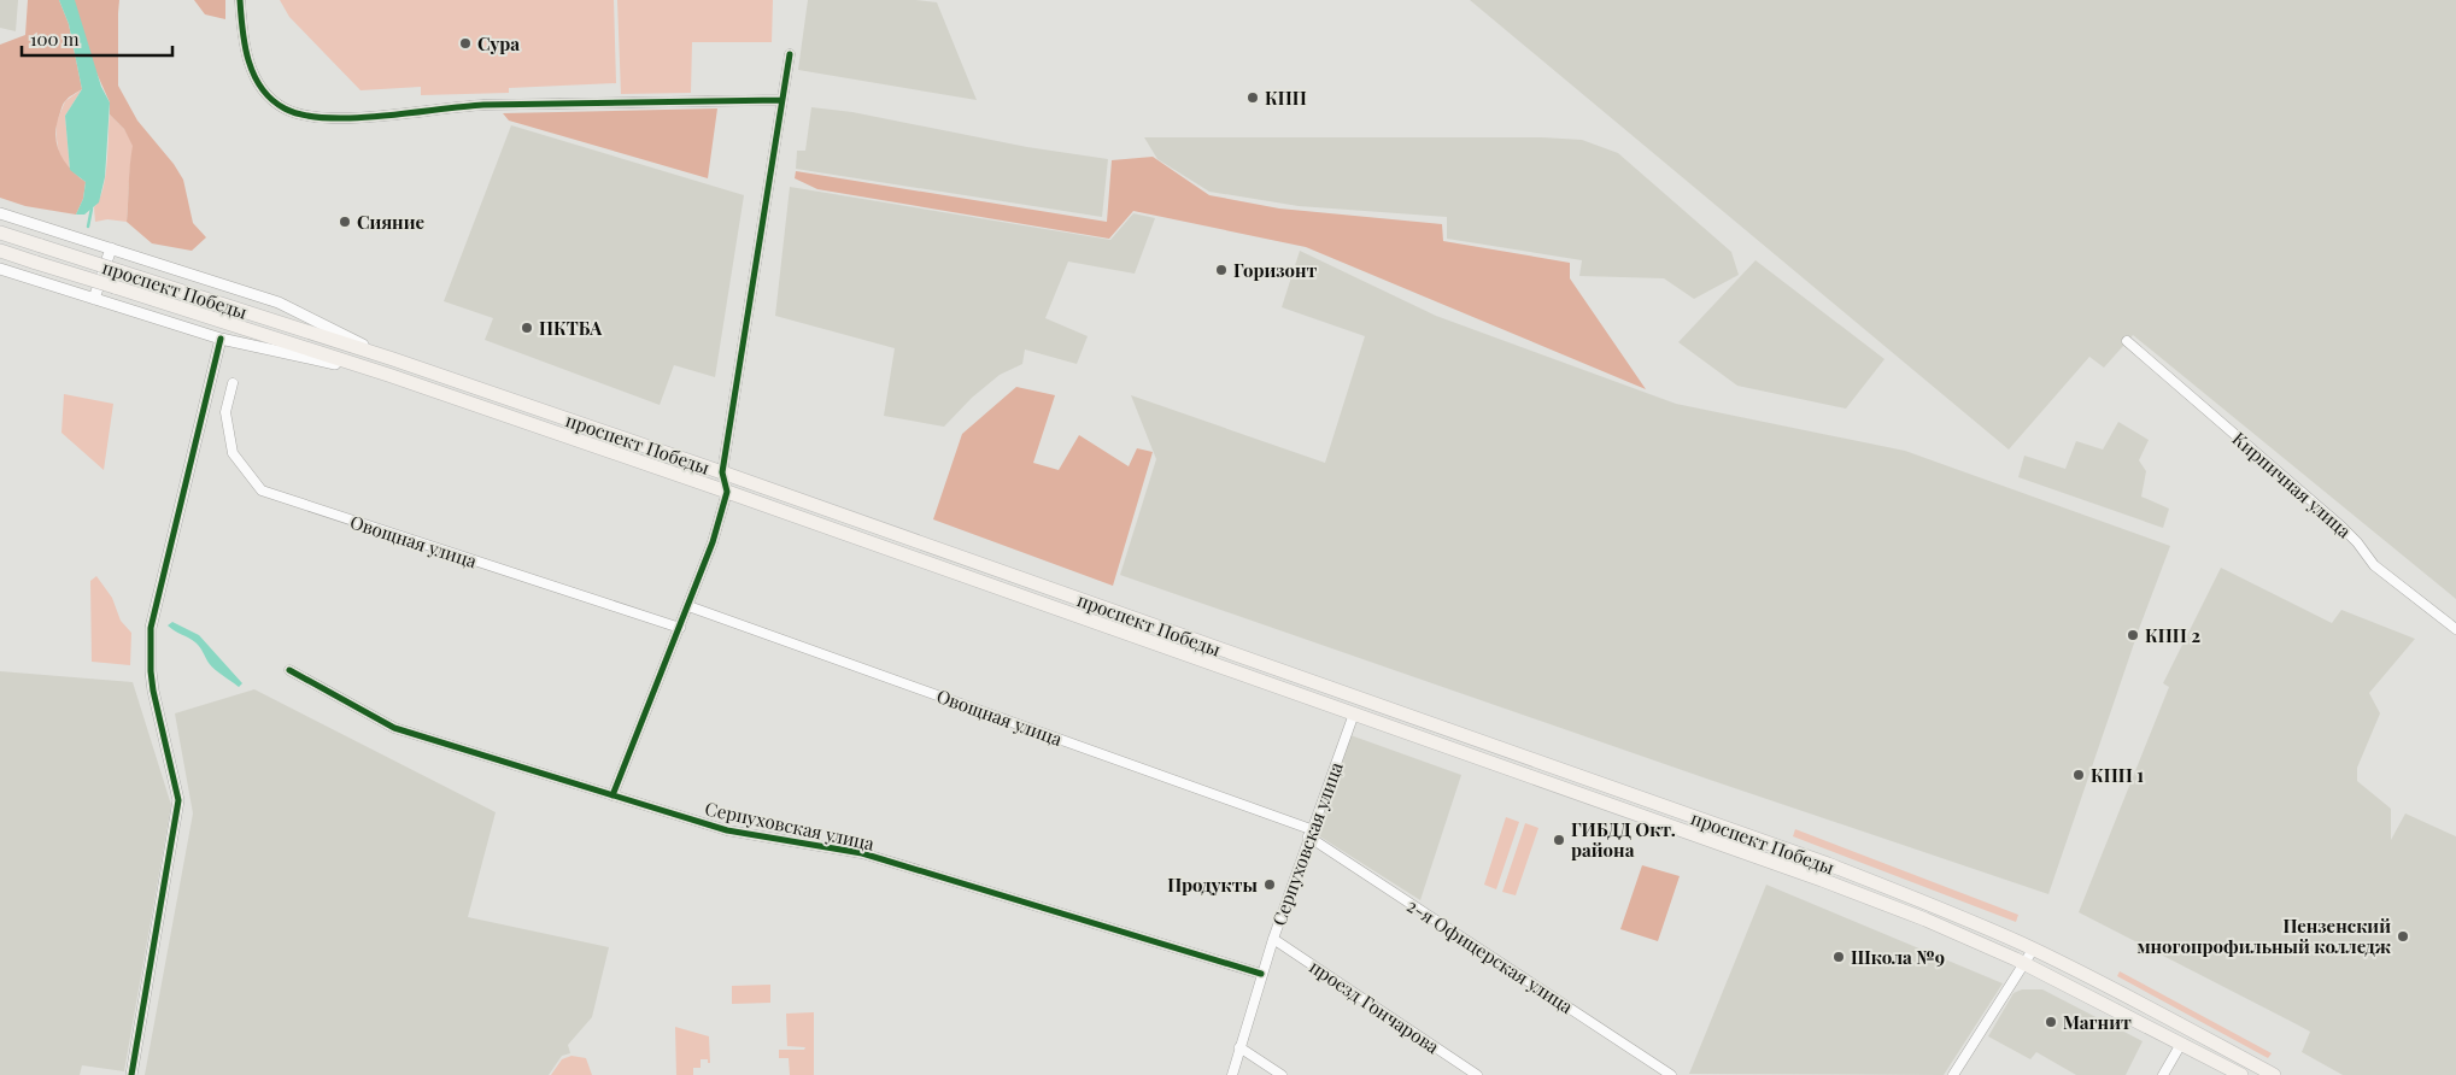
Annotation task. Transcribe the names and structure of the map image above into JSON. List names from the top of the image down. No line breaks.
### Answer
{"streets":{"main road":["проспект Победы"],"street":["Кирпичная улица","Овощная улица","Серпуховская улица","2-я Офицерская улица","проезд Гончарова"]},"crossings":[["проспект Победы","Серпуховская улица"],["Овощная улица","Серпуховская улица"],["Овощная улица","2-я Офицерская улица"],["Серпуховская улица","2-я Офицерская улица"],["Серпуховская улица","проезд Гончарова"]],"places":["Сура","КПП","Сияние","Горизонт","ПКТБА","КПП 2","КПП 1","ГИБДД Окт. района","Продукты","Пензенский многопрофильный колледж","Школа №9","Магнит"],"scale_bar":"100 m"}
